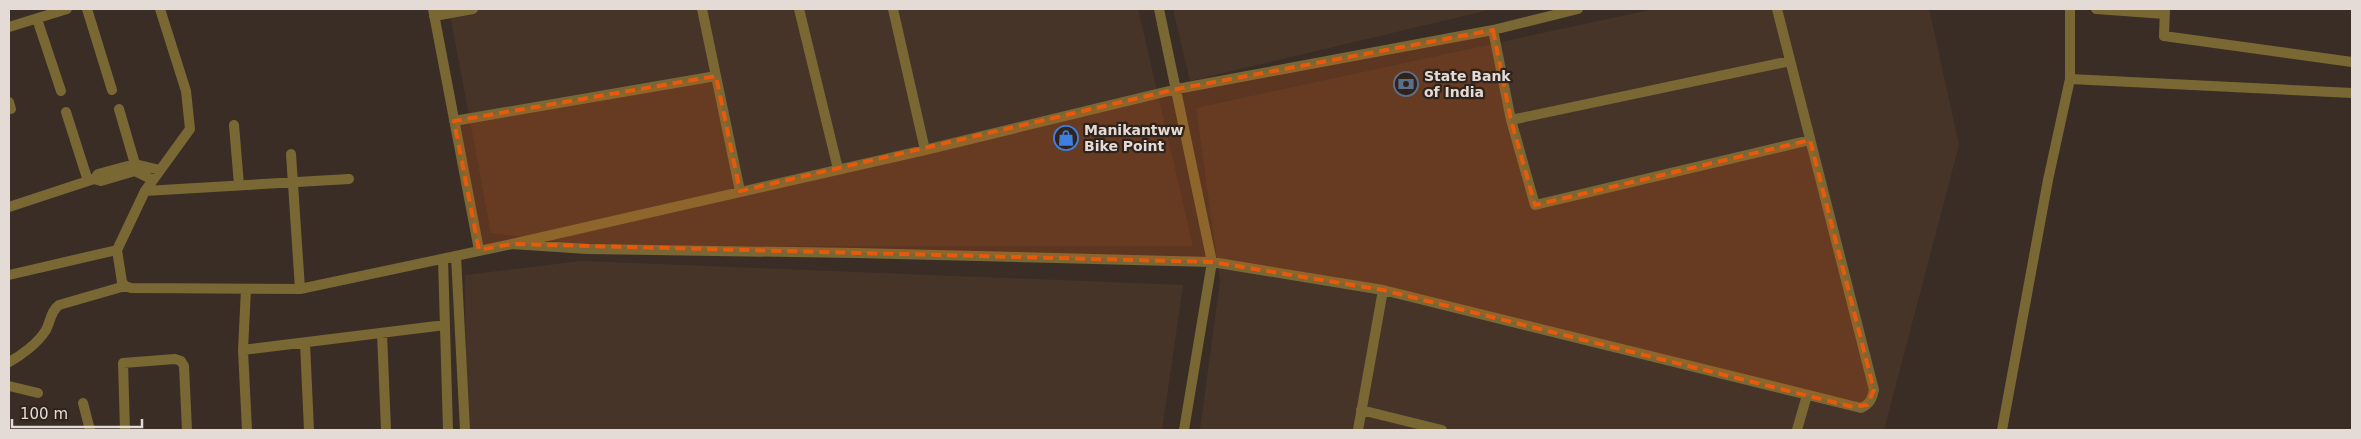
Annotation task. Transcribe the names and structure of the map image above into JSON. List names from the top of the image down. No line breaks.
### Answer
{"places":{"bank":["State Bank of India"],"shop":["Manikantww Bike Point"]},"scale_bar":"100 m"}
